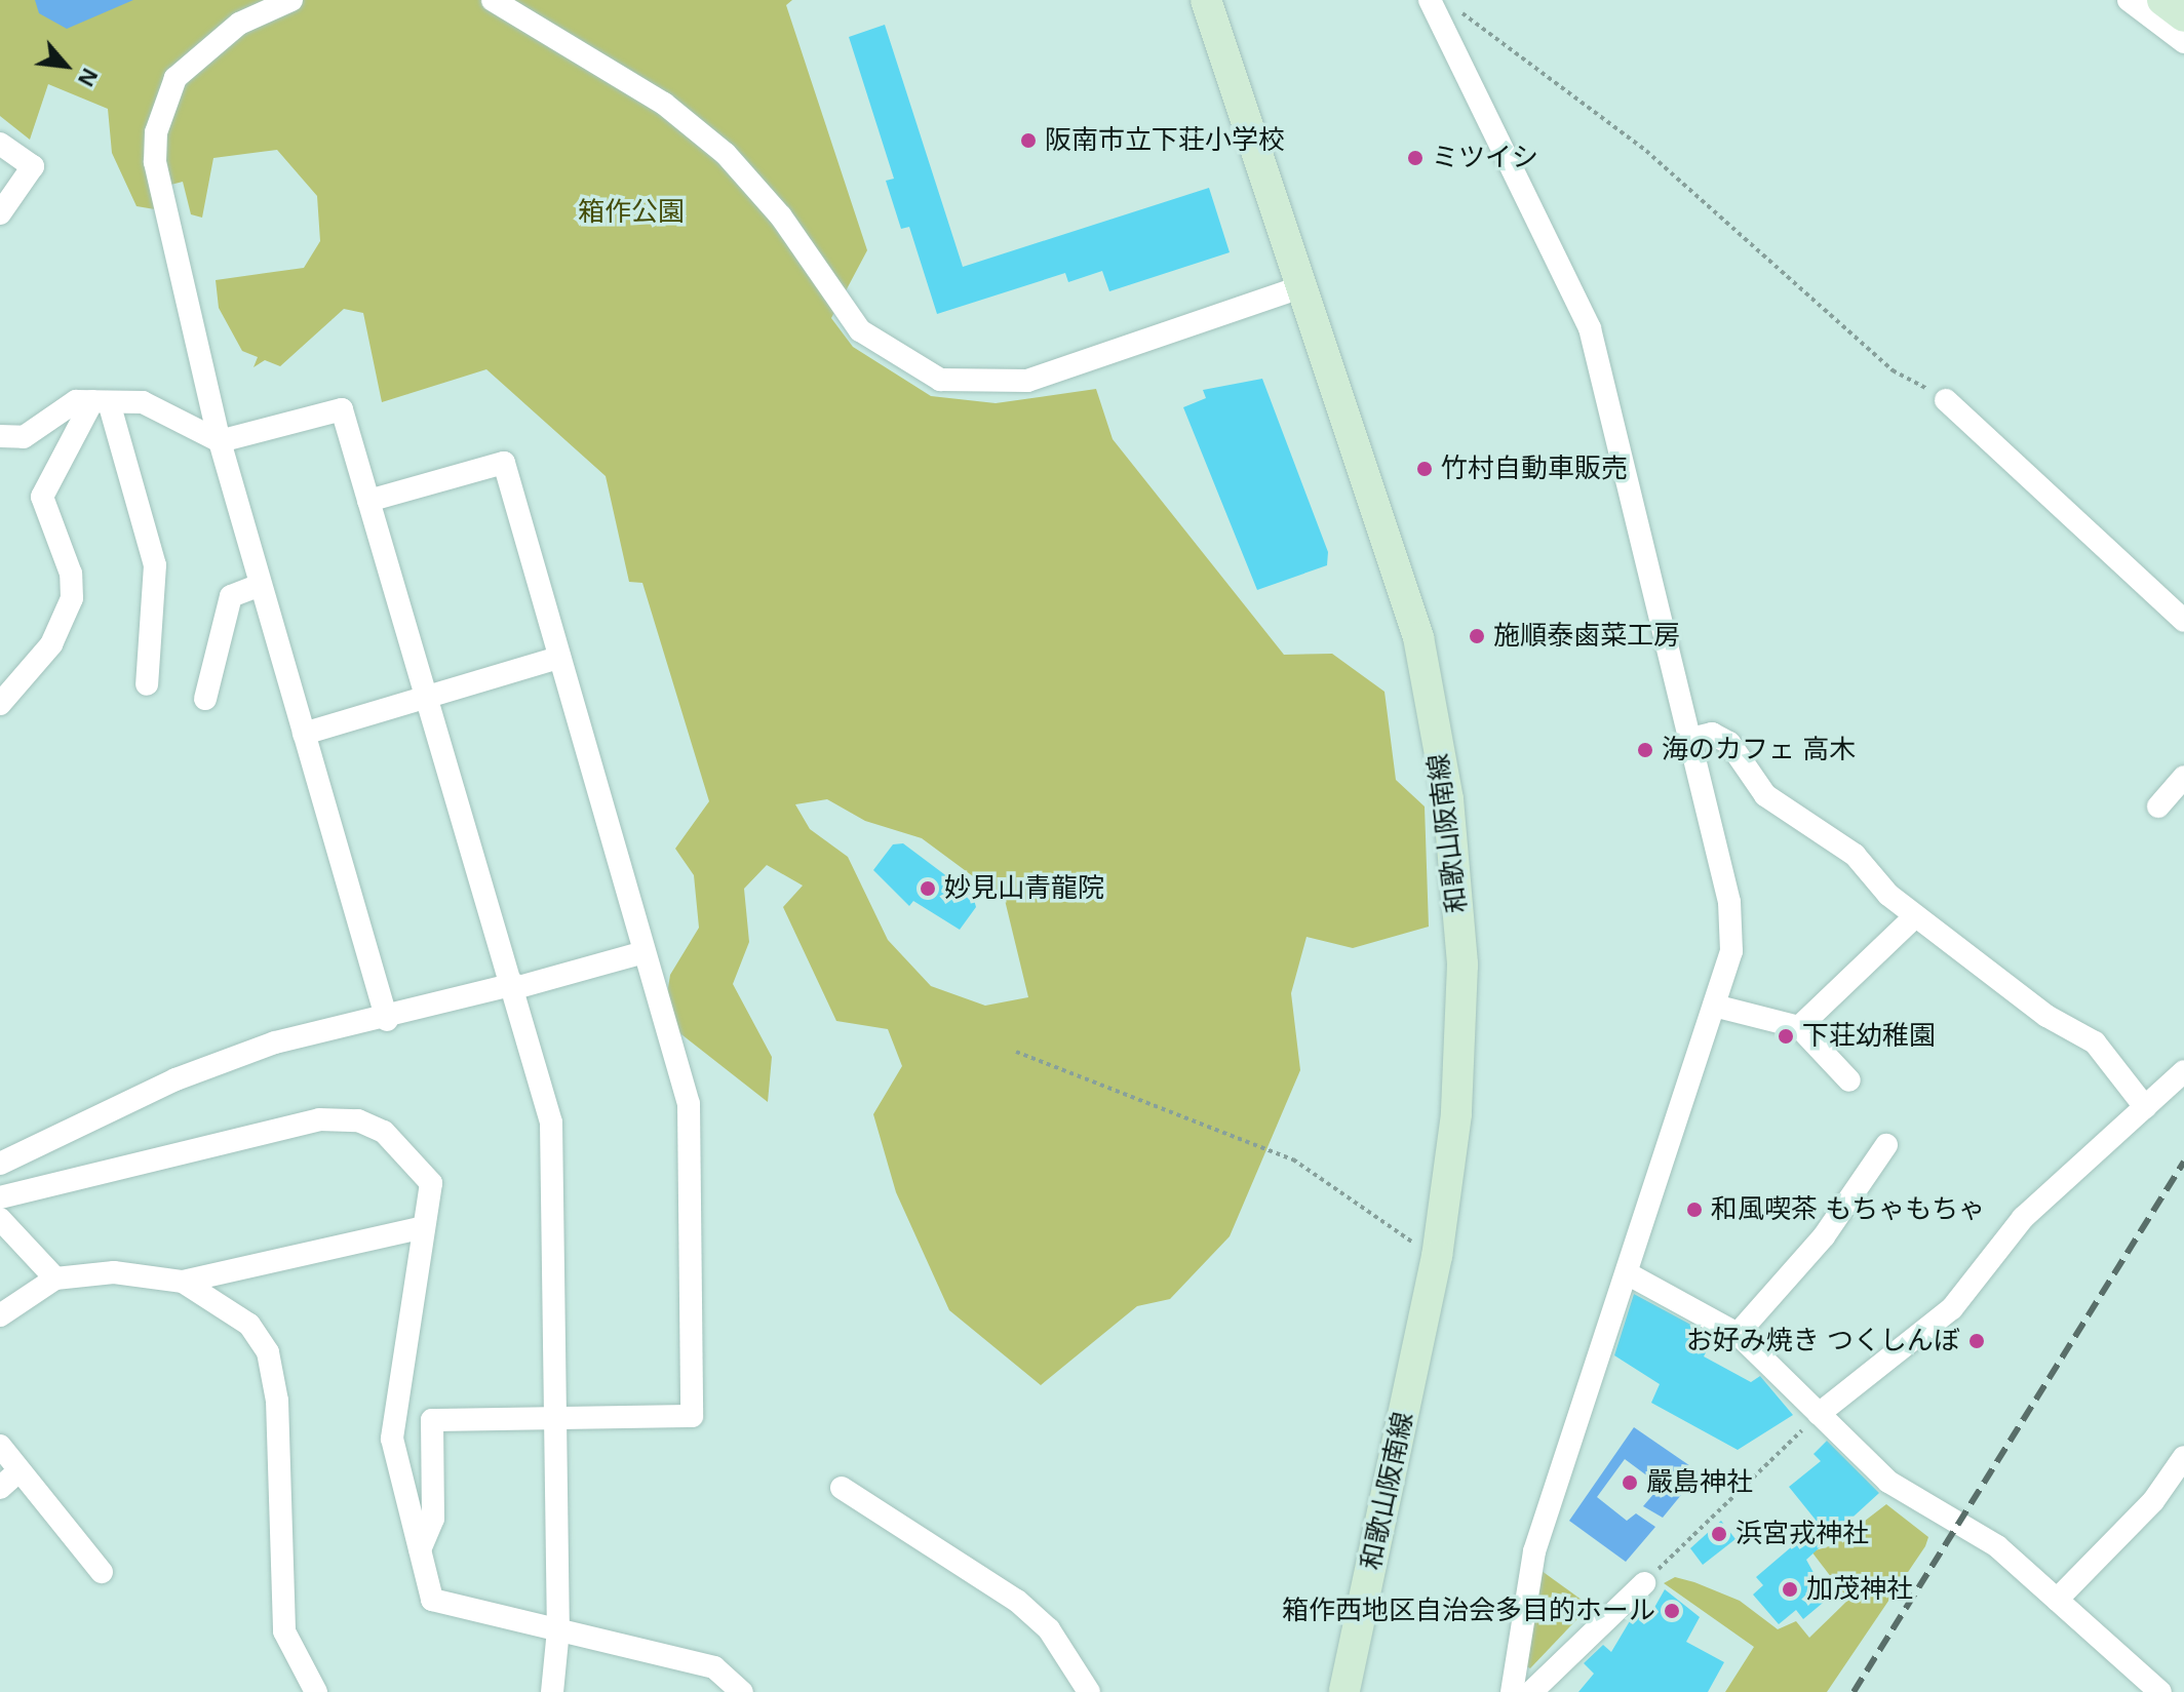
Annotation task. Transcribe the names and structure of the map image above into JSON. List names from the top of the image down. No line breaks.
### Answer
{"streets":{"main road":["和歌山阪南線"]},"parks":["箱作公園"],"places":["阪南市立下荘小学校","ミツイシ","竹村自動車販売","施順泰鹵菜工房","海のカフェ 高木","妙見山青龍院","下荘幼稚園","和風喫茶 もちゃもちゃ","お好み焼き つくしんぼ","嚴島神社","浜宮戎神社","加茂神社","箱作西地区自治会多目的ホール"],"north":"bottom right"}
